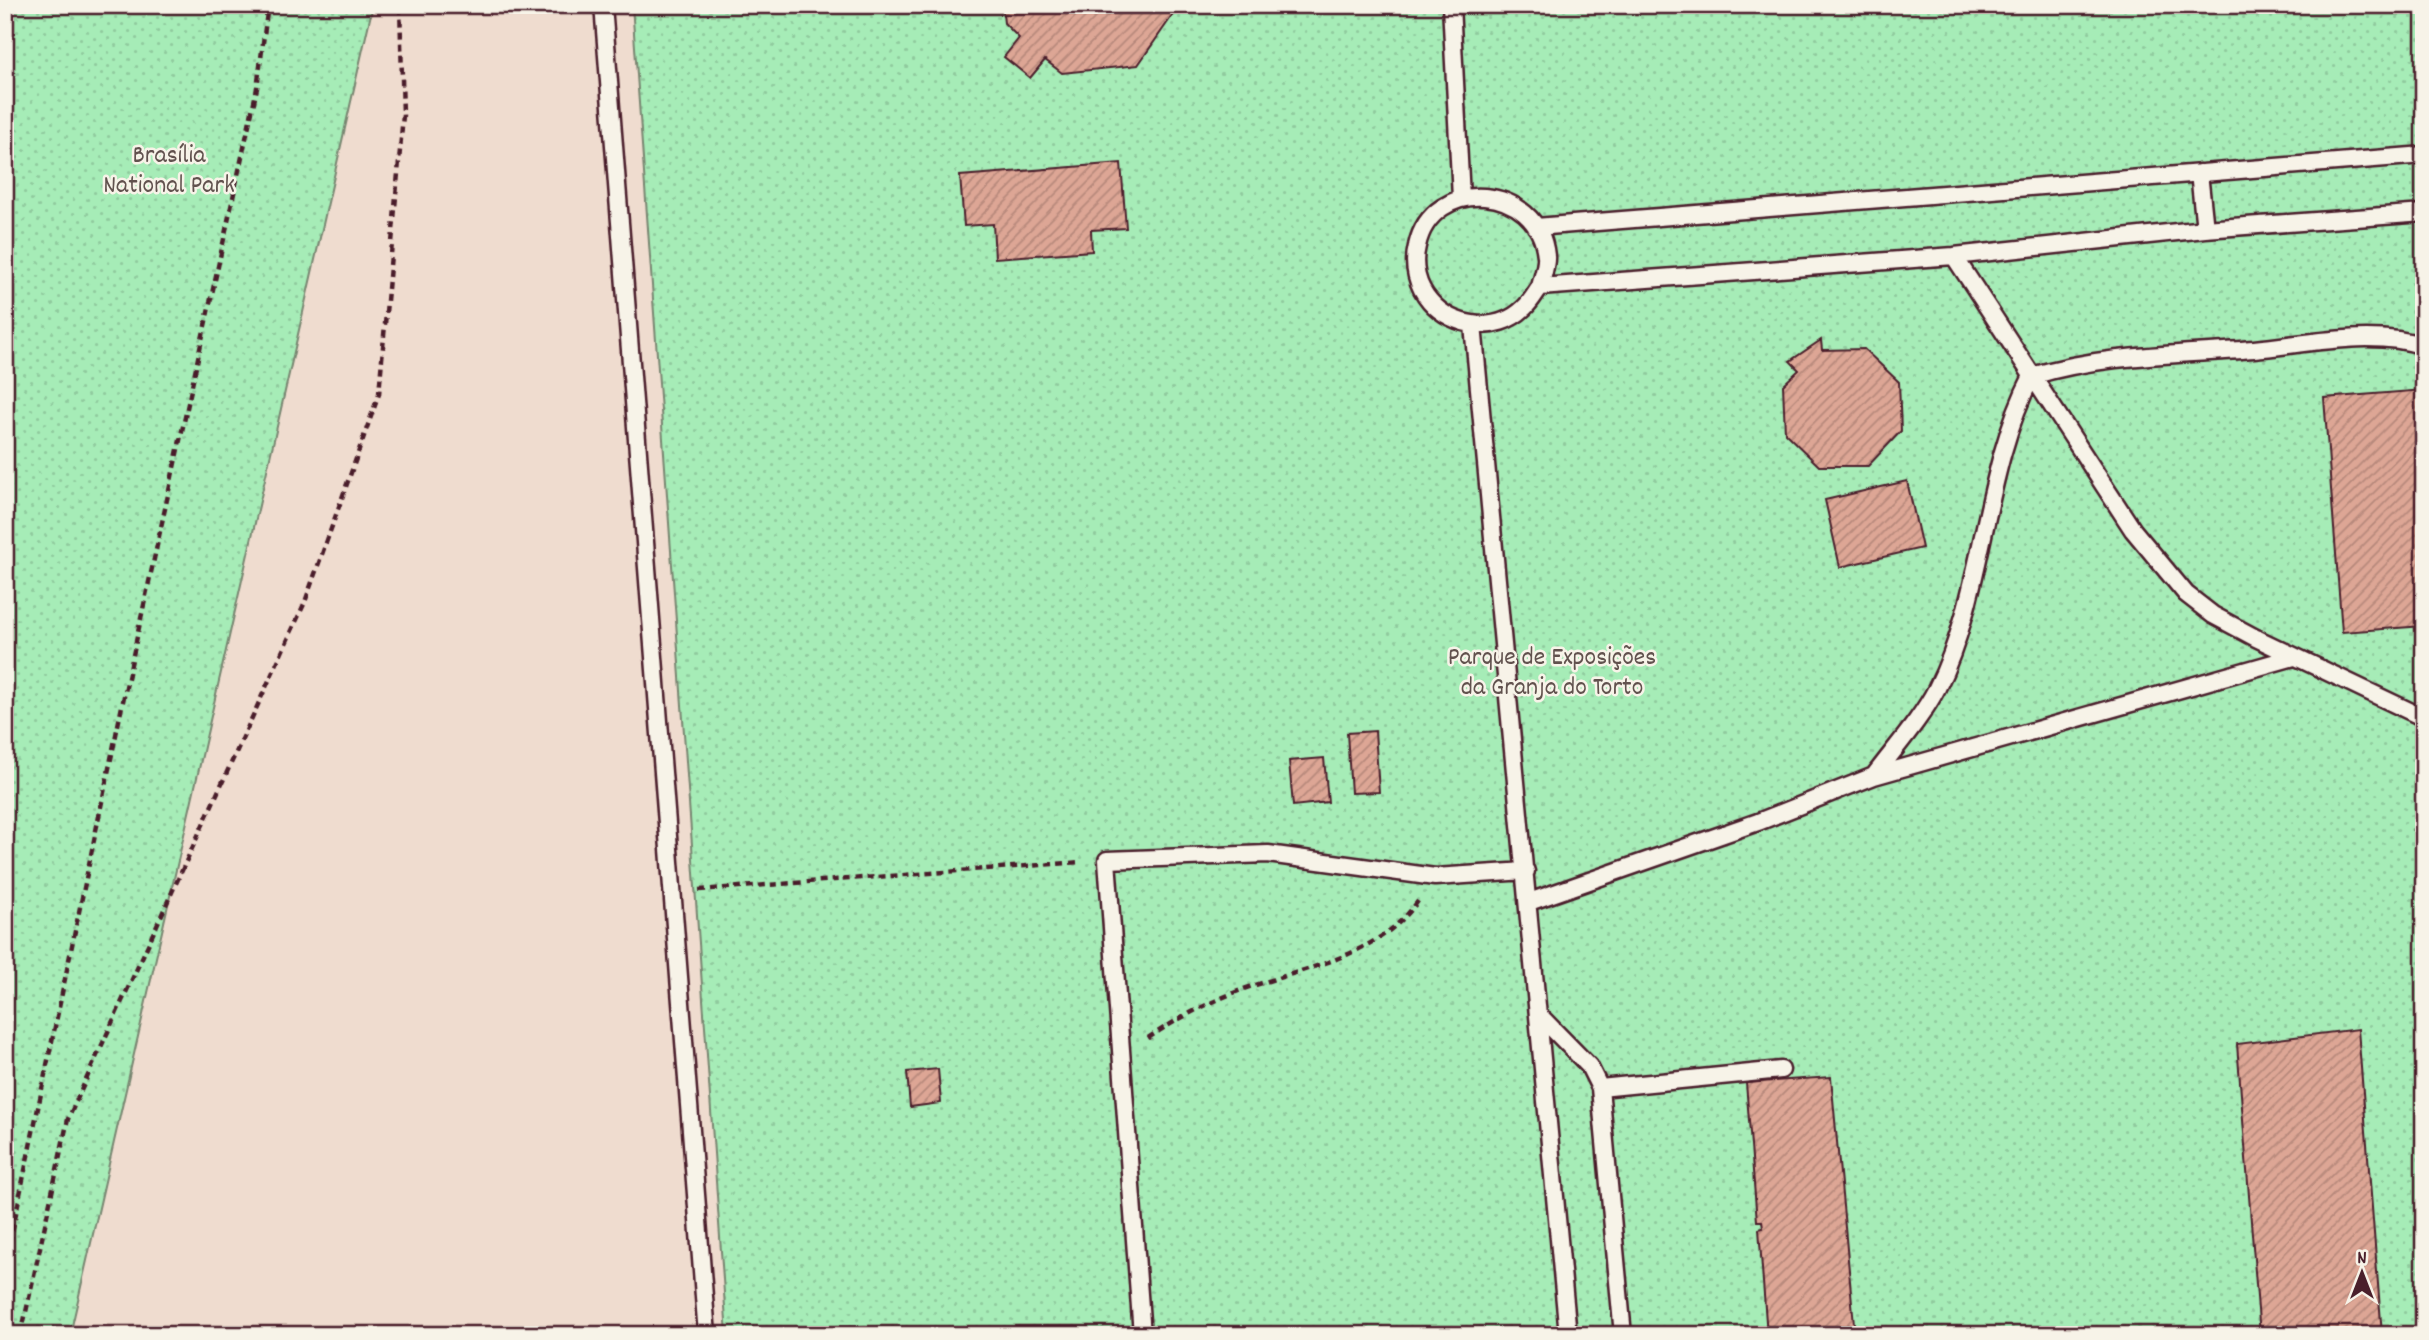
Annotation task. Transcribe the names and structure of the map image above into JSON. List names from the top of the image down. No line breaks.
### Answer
{"parks":["Brasília National Park","Parque de Exposições da Granja do Torto"],"north":"top"}
